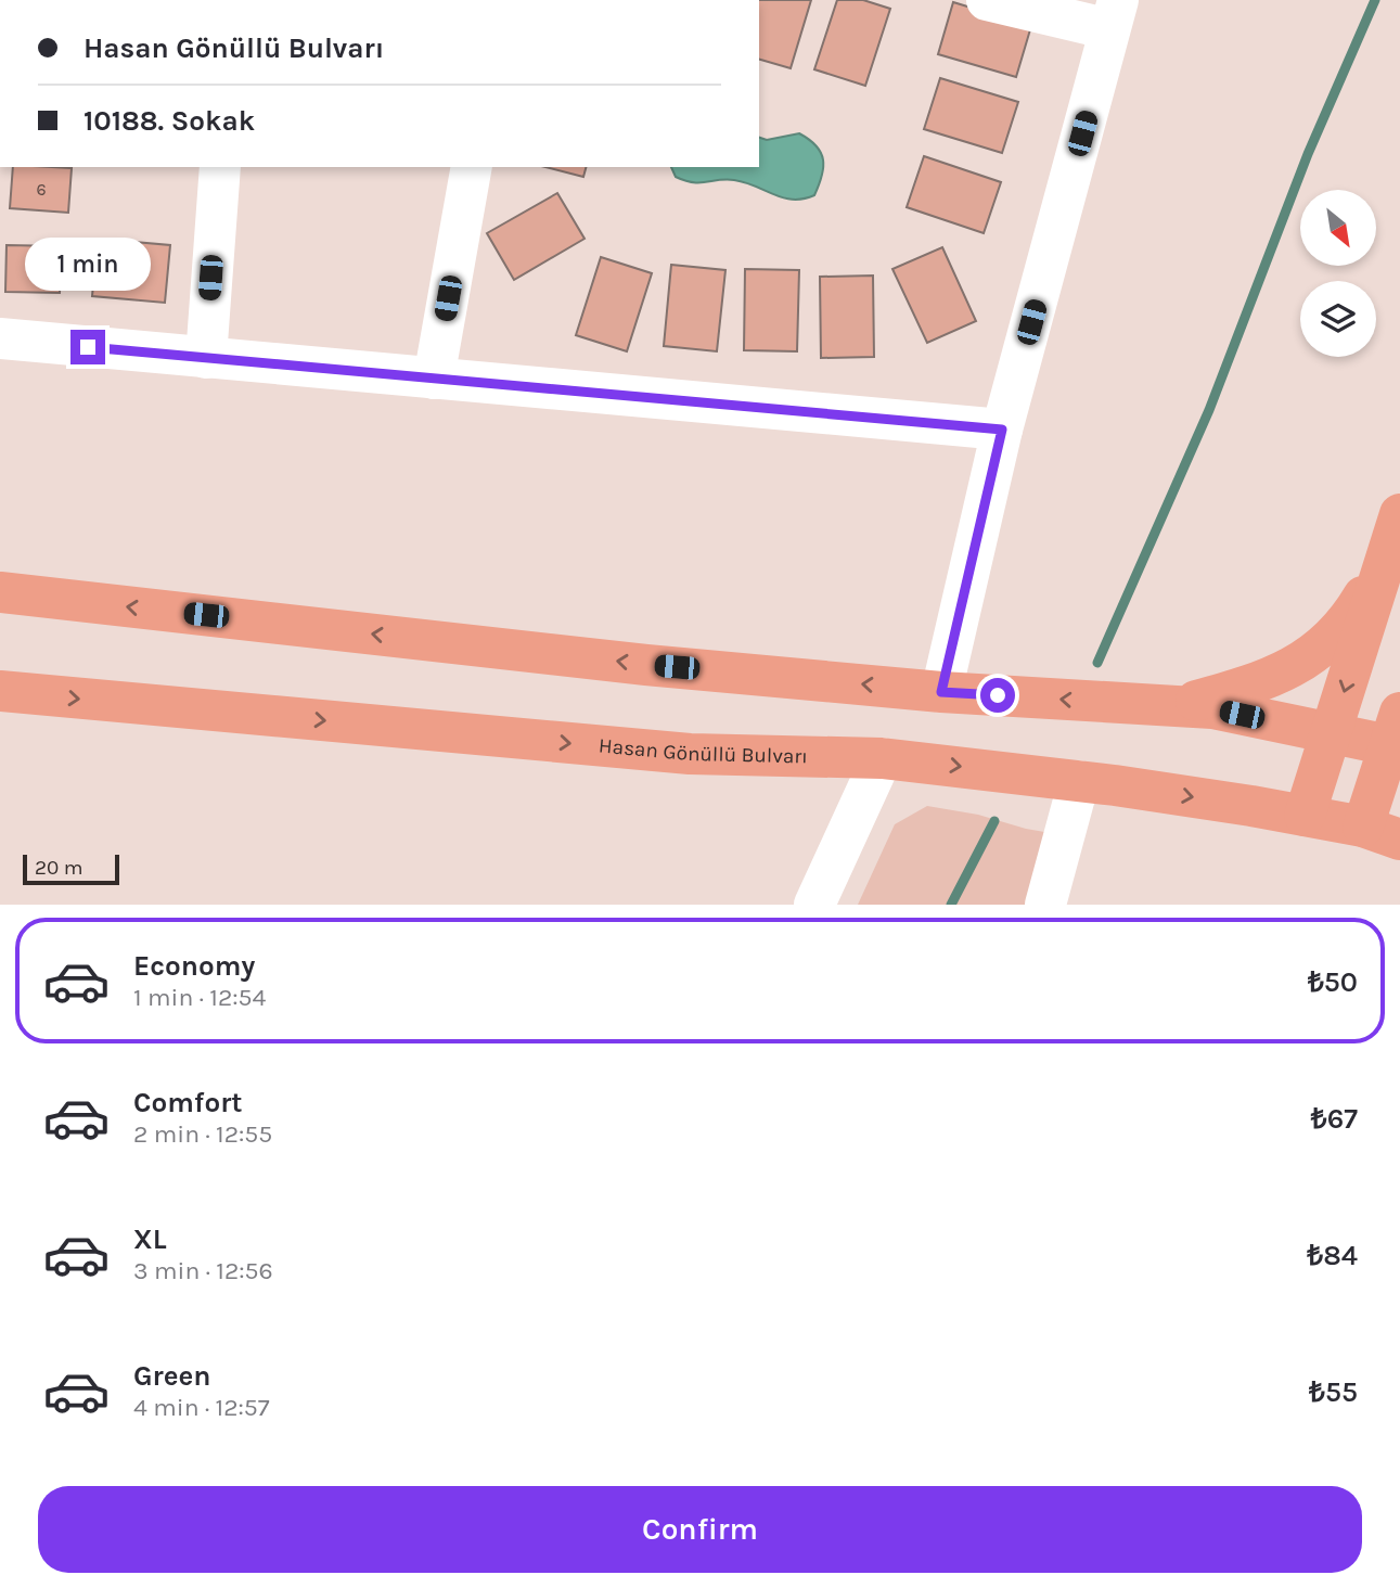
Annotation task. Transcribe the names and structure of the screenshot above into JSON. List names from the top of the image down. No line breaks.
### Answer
{"streets":{"main road":["Hasan Gönüllü Bulvarı"]},"house_numbers":["6"],"scale_bar":"20 m","north":"bottom right","page":{"banner":["Hasan Gönüllü Bulvarı","10188. Sokak"],"bubble":"1 min","scale":"20 m","list":[{"name":"Economy","note":"1 min · 12:54","value":"₺50"},{"name":"Comfort","note":"2 min · 12:55","value":"₺67"},{"name":"XL","note":"3 min · 12:56","value":"₺84"},{"name":"Green","note":"4 min · 12:57","value":"₺55"}],"buttons":"Confirm"}}
